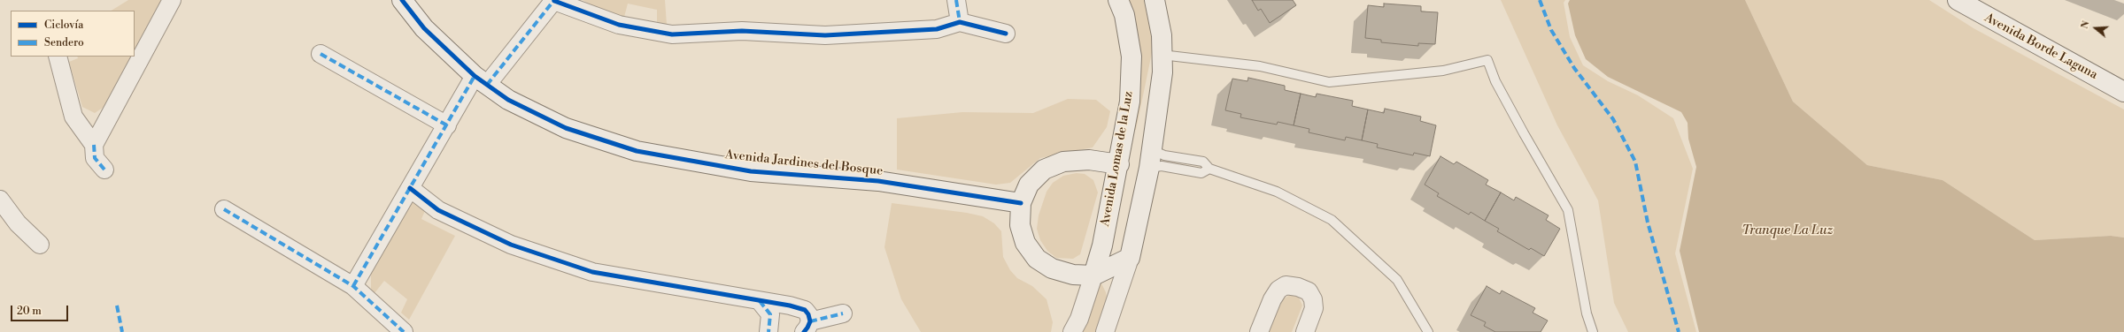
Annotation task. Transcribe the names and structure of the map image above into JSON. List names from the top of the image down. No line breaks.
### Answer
{"streets":{"street":["Avenida Borde Laguna","Avenida Lomas de la Luz","Avenida Jardines del Bosque"]},"crossings":[["Avenida Lomas de la Luz","Avenida Jardines del Bosque"]],"water":["Tranque La Luz"],"legend":["Ciclovía","Sendero"],"scale_bar":"20 m","north":"left"}
